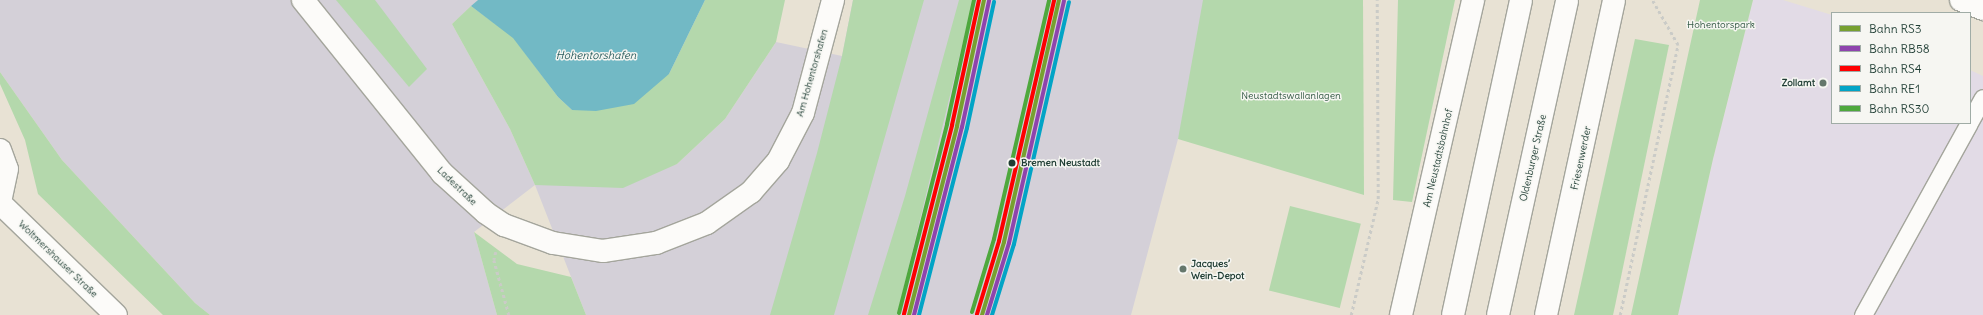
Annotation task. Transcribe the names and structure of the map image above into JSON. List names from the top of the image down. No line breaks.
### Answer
{"streets":{"main road":["Am Hohentorshafen","Am Neustadtsbahnhof","Oldenburger Straße","Friesenwerder","Ladestraße","Woltmershauser Straße"]},"crossings":[["Am Hohentorshafen","Ladestraße"]],"water":["Hohentorshafen"],"parks":["Hohentorspark","Neustadtswallanlagen"],"places":["Zollamt","Bremen Neustadt","Jacques’ Wein-Depot"],"lines":["rail line RS3","rail line RS4","rail line RS30","rail line RB58","rail line RE1"],"legend":["Bahn RS3","Bahn RB58","Bahn RS4","Bahn RE1","Bahn RS30"]}
